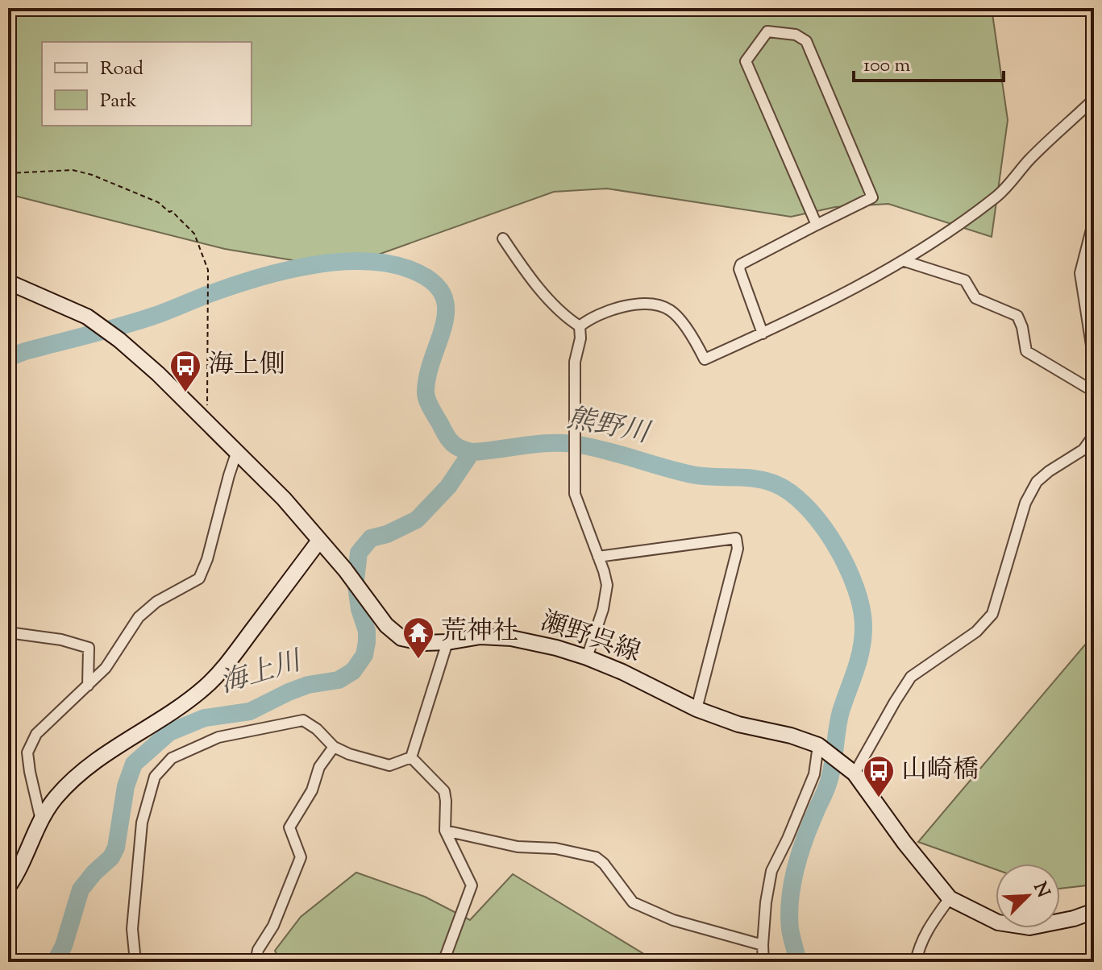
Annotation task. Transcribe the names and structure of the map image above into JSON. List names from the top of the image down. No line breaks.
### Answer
{"streets":{"main road":["瀬野呉線"]},"water":["熊野川","海上川"],"places":{"bus stop":["海上側","山崎橋"],"temple":["荒神社"]},"legend":["Road","Park"],"scale_bar":"100 m","north":"top right"}
